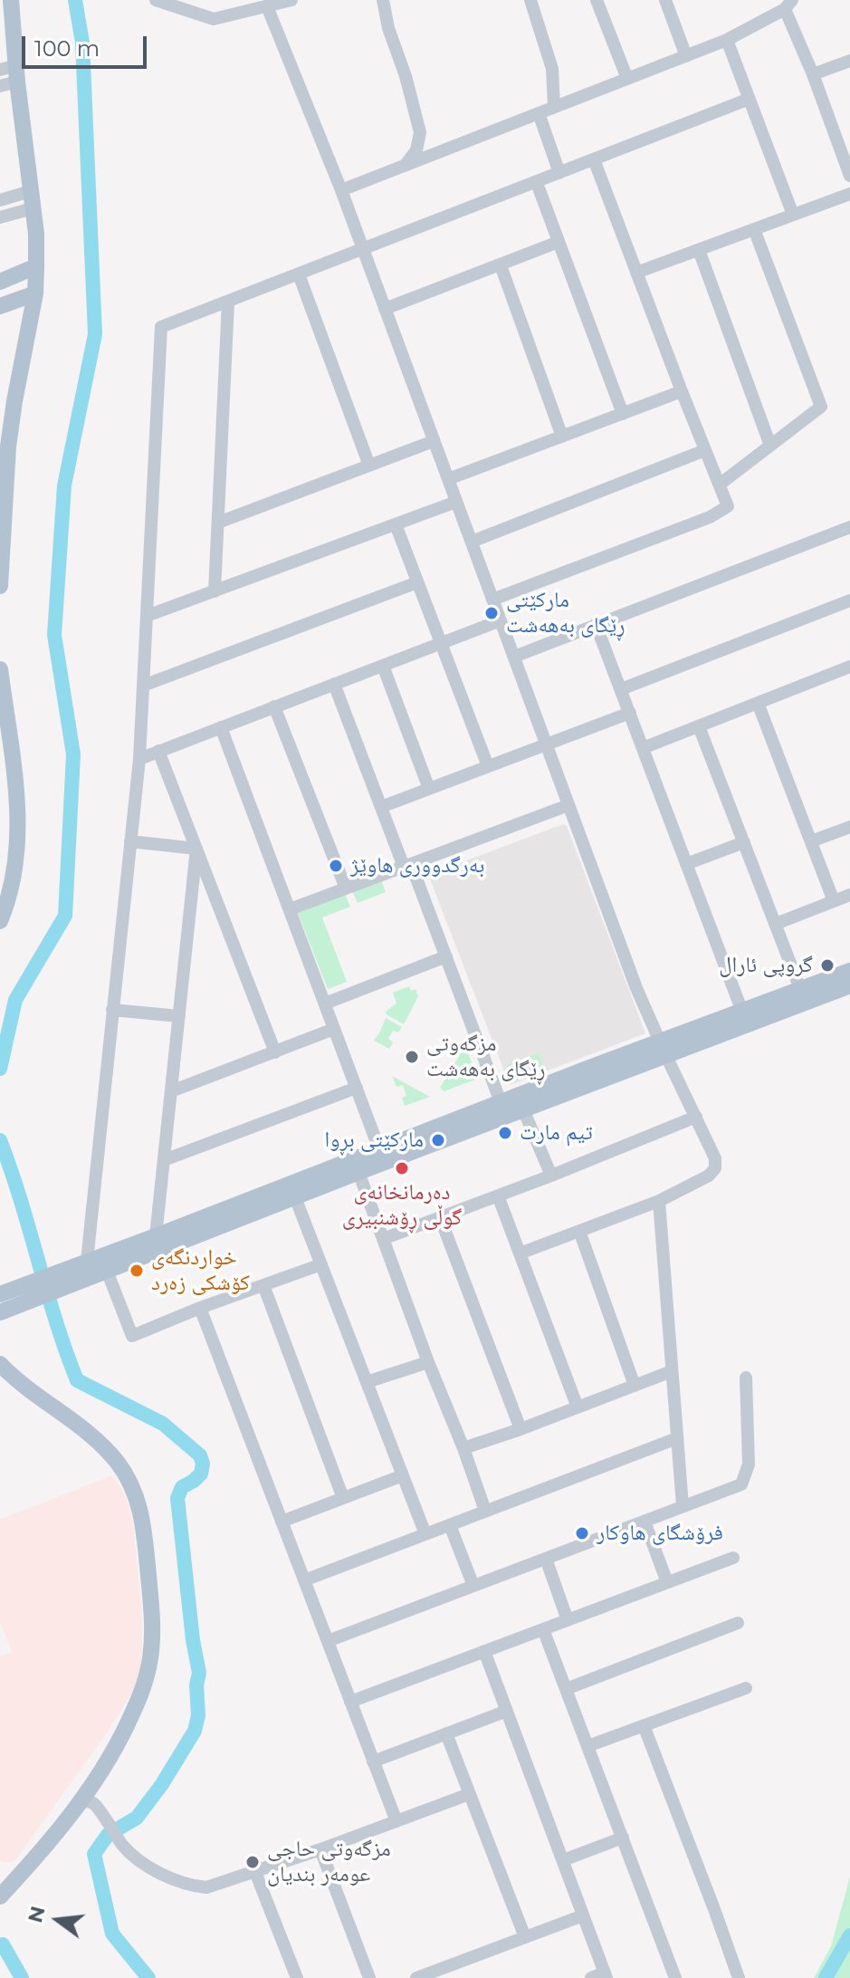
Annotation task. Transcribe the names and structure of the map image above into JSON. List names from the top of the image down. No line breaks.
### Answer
{"places":["مارکێتی ڕێگای بەهەشت","بەرگدووری هاوێژ","گروپی ئارال","مزگەوتی ڕێگای بەھەشت","تیم مارت","مارکێتی بڕوا","دەرمانخانەی گوڵی ڕۆشنبیری","خواردنگەی کۆشکی زەرد","فرۆشگای ھاوکار","مزگەوتی حاجی عومەر بندیان"],"scale_bar":"100 m","north":"left"}
